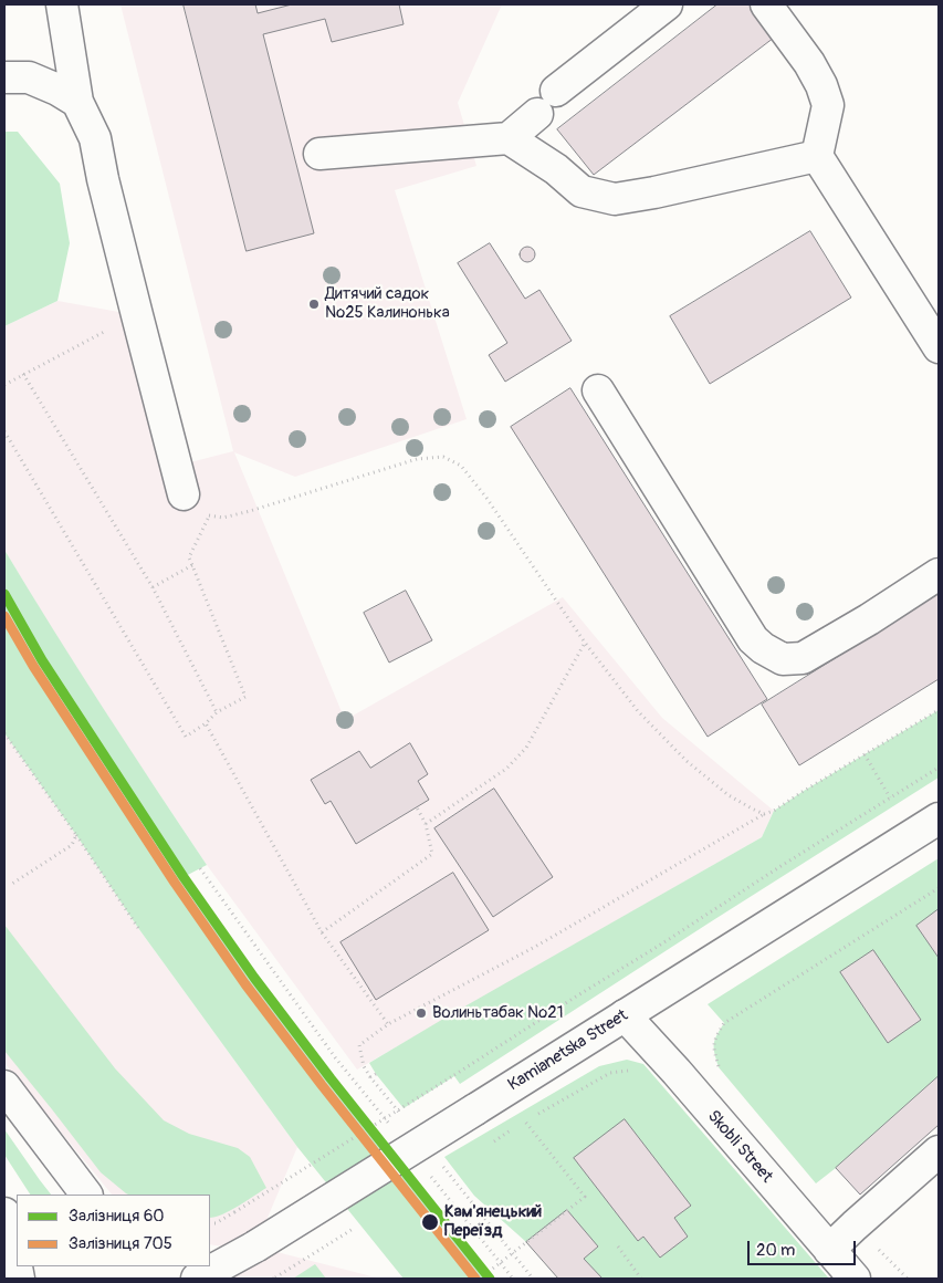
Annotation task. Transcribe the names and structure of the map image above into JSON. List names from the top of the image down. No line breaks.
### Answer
{"streets":{"main road":["Kamianetska Street","Skobli Street"]},"crossings":[["Kamianetska Street","Skobli Street"]],"places":["Дитячий садок №25 Калинонька","Волиньтабак №21","Кам'янецький Переїзд"],"lines":["rail line 60","rail line 705"],"legend":["Залізниця 60","Залізниця 705"],"scale_bar":"20 m"}
